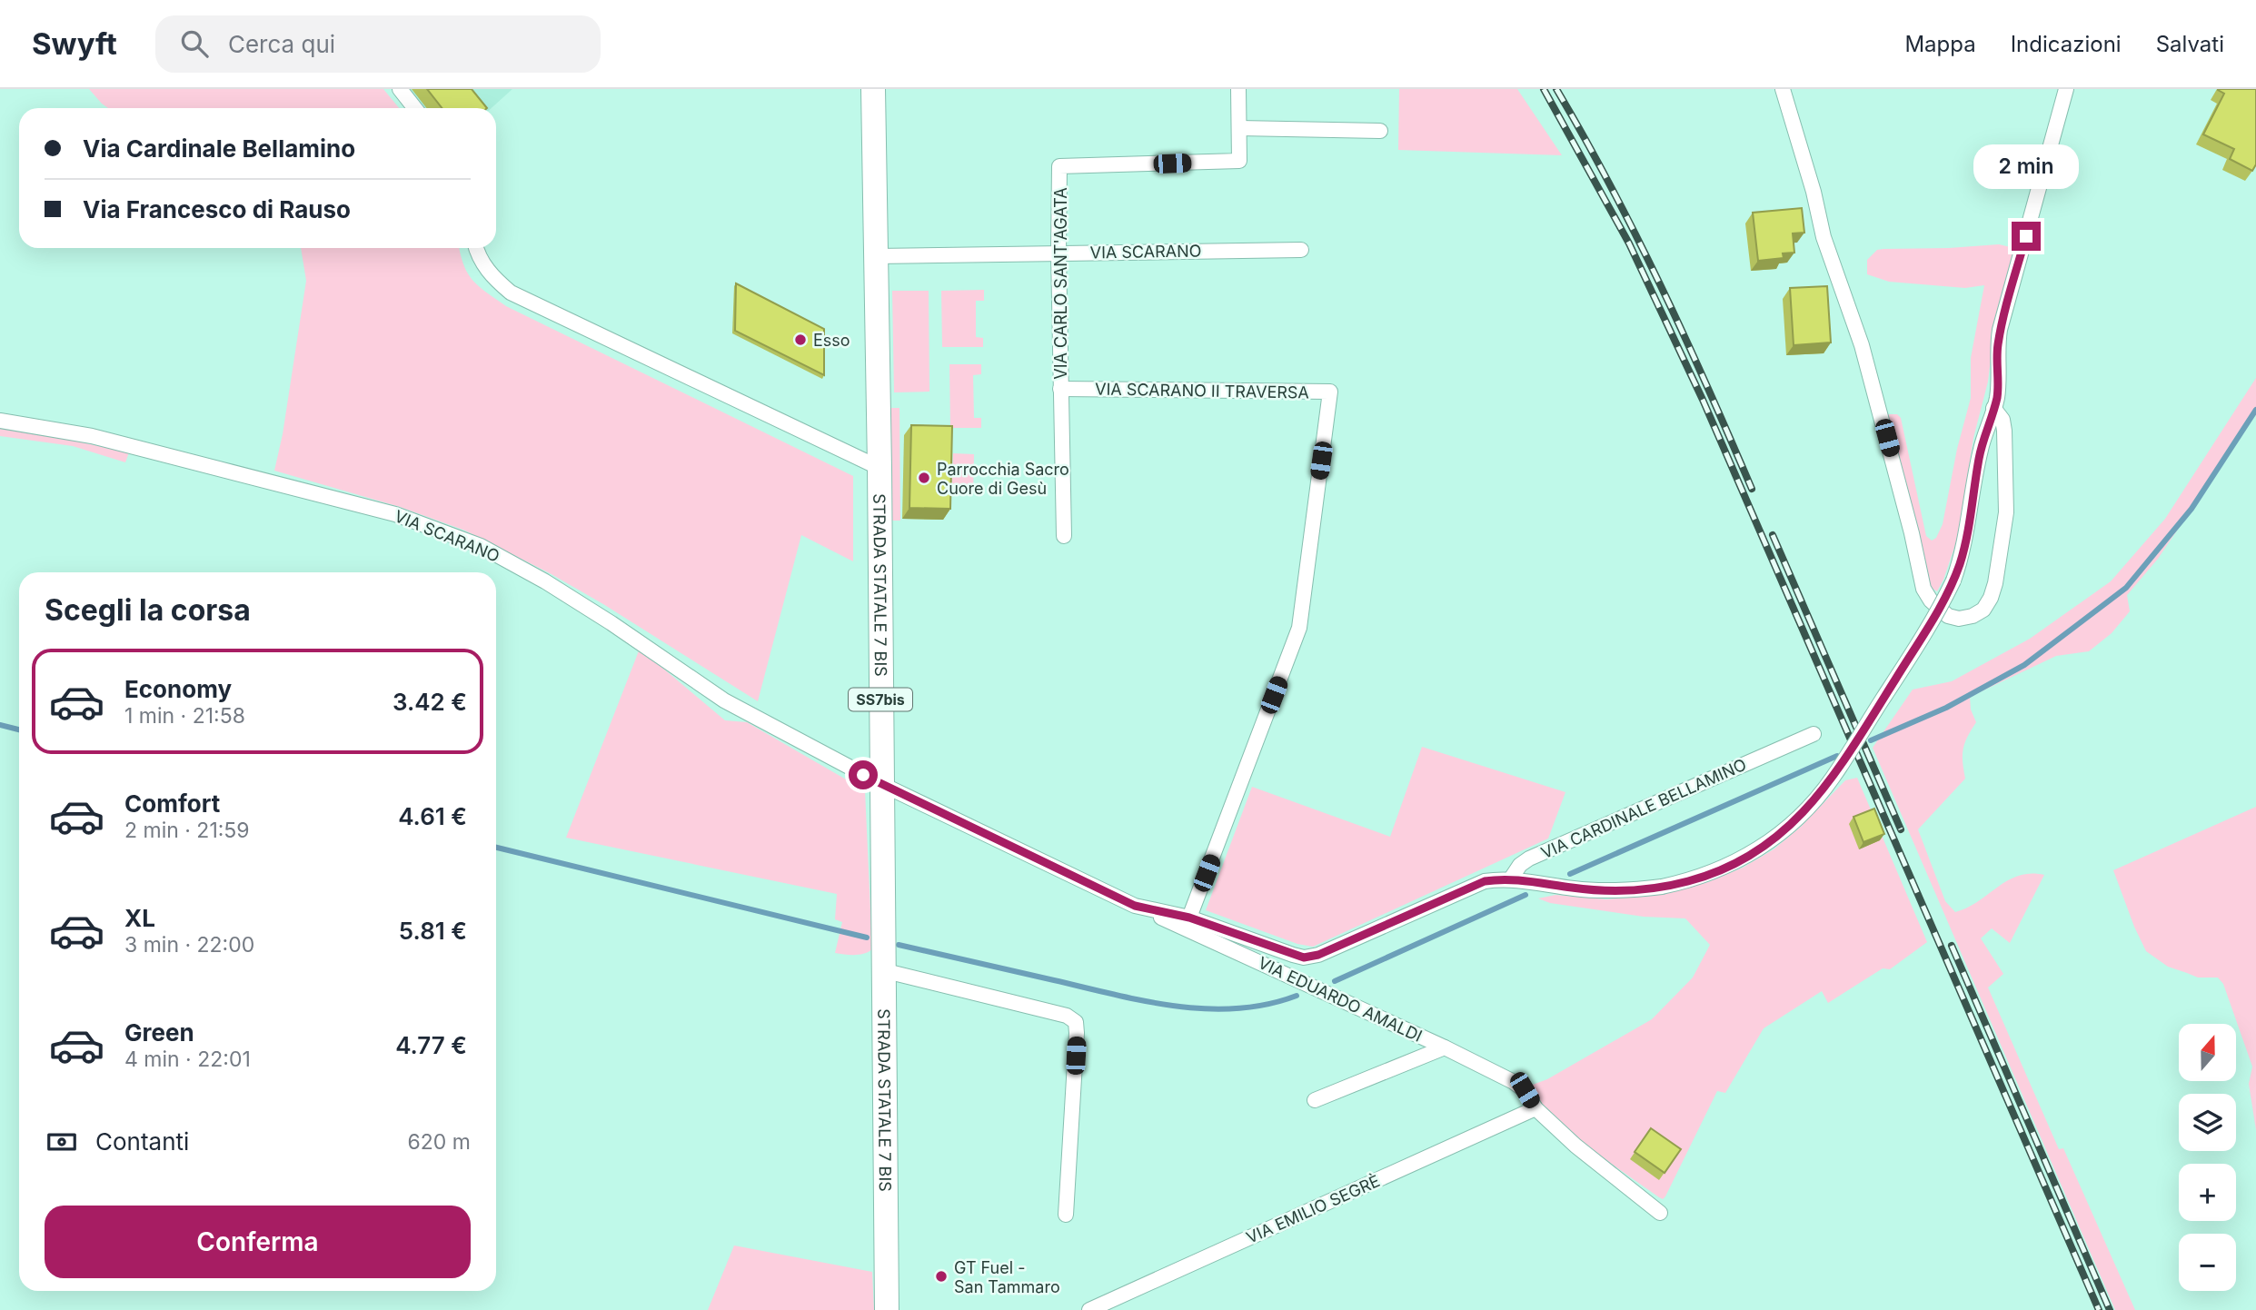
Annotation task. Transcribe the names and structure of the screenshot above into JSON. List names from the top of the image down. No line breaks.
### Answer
{"streets":{"main road":["STRADA STATALE 7 BIS","SS7bis"],"street":["VIA SCARANO","VIA CARLO SANT'AGATA","VIA SCARANO II TRAVERSA","VIA CARDINALE BELLAMINO","VIA EDUARDO AMALDI","VIA EMILIO SEGRÈ"]},"crossings":[["VIA SCARANO","VIA CARLO SANT'AGATA"],["VIA SCARANO","STRADA STATALE 7 BIS"],["VIA CARLO SANT'AGATA","VIA SCARANO II TRAVERSA"],["VIA EDUARDO AMALDI","VIA EMILIO SEGRÈ"]],"places":["Esso","Parrocchia Sacro Cuore di Gesù","GT Fuel - San Tammaro"],"north":"top","page":{"header":"Swyft","search":"Cerca qui","nav":["Mappa","Indicazioni","Salvati"],"banner":["Via Cardinale Bellamino","Via Francesco di Rauso"],"bubble":"2 min","heading":"Scegli la corsa","list":[{"name":"Economy","note":"1 min · 21:58","value":"3.42 €"},{"name":"Comfort","note":"2 min · 21:59","value":"4.61 €"},{"name":"XL","note":"3 min · 22:00","value":"5.81 €"},{"name":"Green","note":"4 min · 22:01","value":"4.77 €"}],"map_buttons":["+","−"],"pay":["Contanti","620 m"],"buttons":"Conferma"}}
